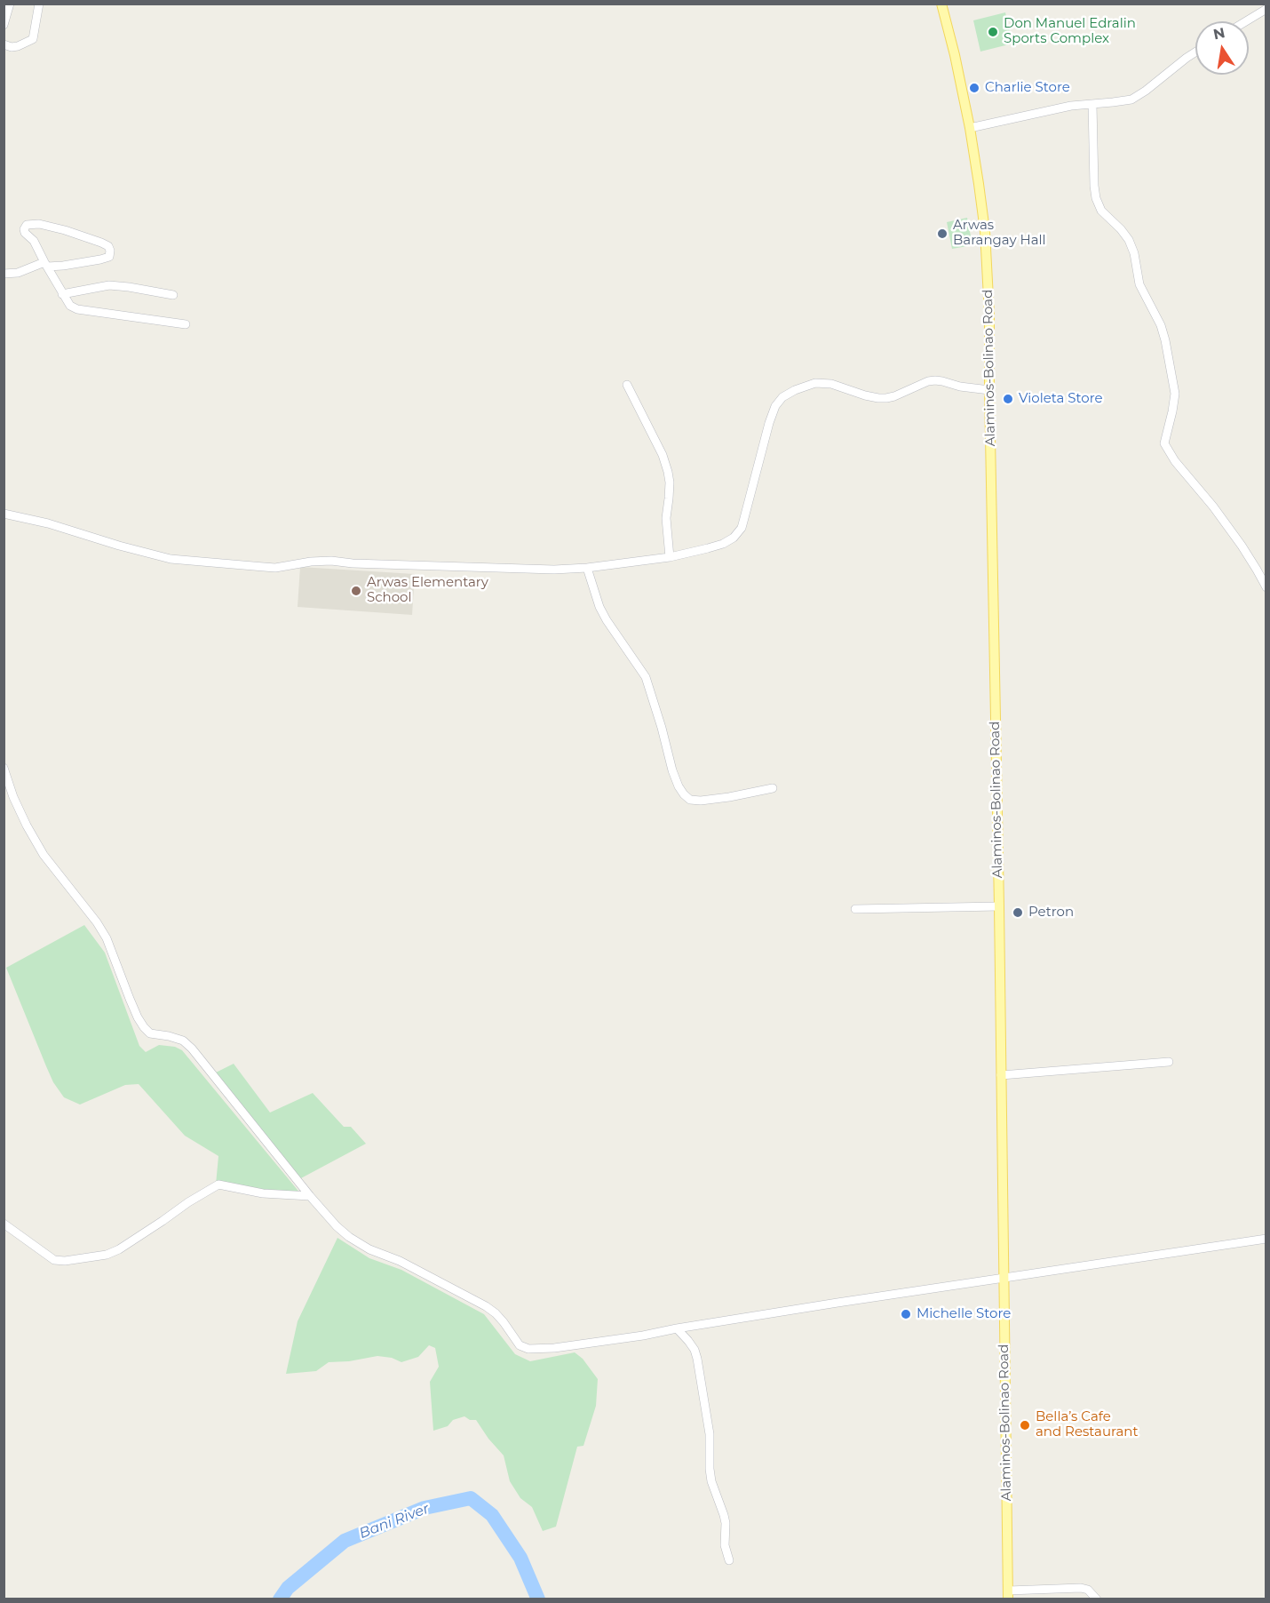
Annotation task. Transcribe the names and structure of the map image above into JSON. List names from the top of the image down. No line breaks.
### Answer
{"streets":{"main road":["Alaminos-Bolinao Road"]},"water":["Bani River"],"places":["Don Manuel Edralin Sports Complex","Charlie Store","Arwas Barangay Hall","Violeta Store","Arwas Elementary School","Petron","Michelle Store","Bella’s Cafe and Restaurant"],"north":"top"}
